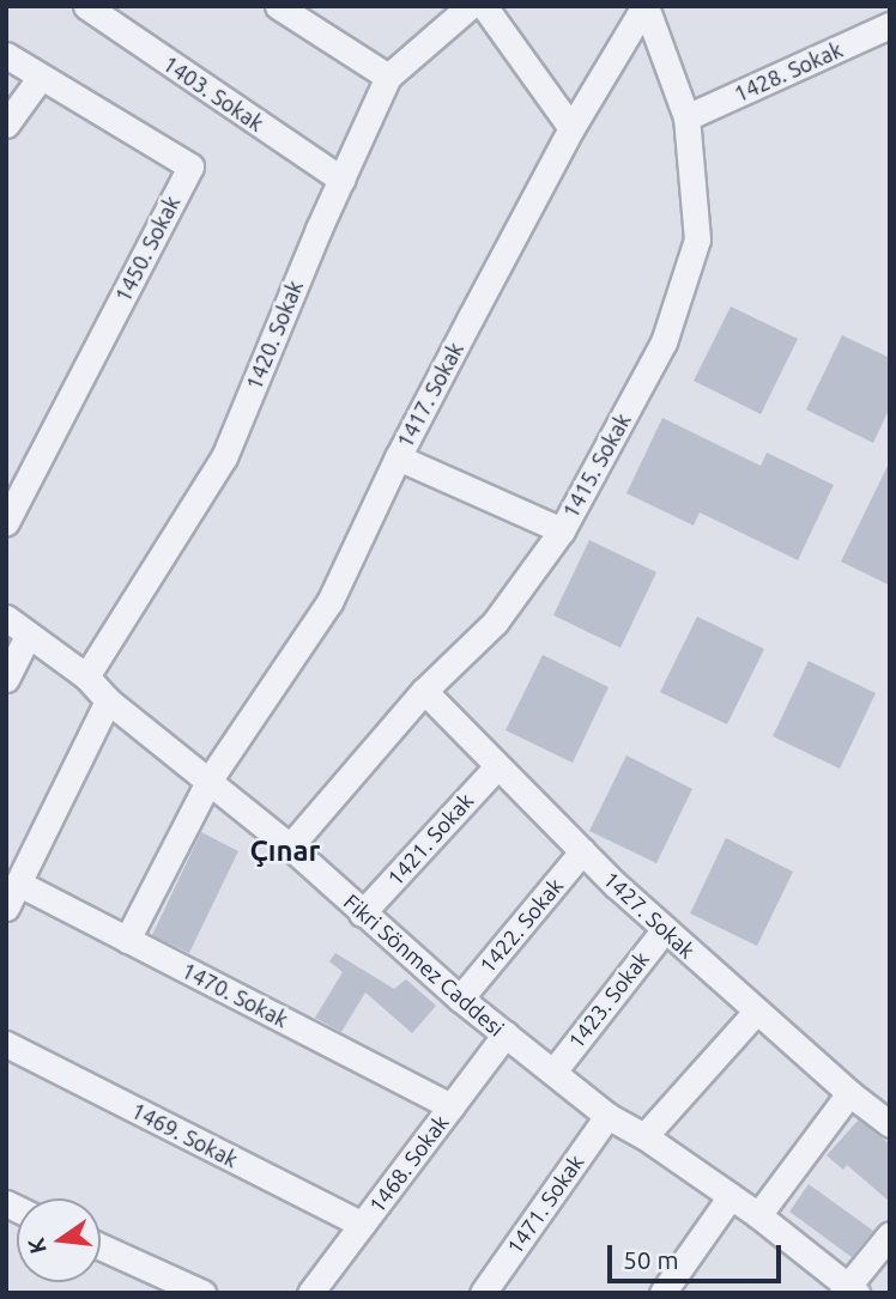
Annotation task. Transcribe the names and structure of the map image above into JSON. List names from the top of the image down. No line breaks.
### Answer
{"streets":{"street":["1428. Sokak","1403. Sokak","1450. Sokak","1420. Sokak","1417. Sokak","1415. Sokak","1421. Sokak","1427. Sokak","1422. Sokak","Fikri Sönmez Caddesi","1470. Sokak","1423. Sokak","1469. Sokak","1468. Sokak","1471. Sokak"]},"crossings":[["1428. Sokak","1415. Sokak"],["1403. Sokak","1420. Sokak"],["1420. Sokak","Fikri Sönmez Caddesi"],["1417. Sokak","1415. Sokak"],["1417. Sokak","Fikri Sönmez Caddesi"],["1417. Sokak","1470. Sokak"],["1415. Sokak","1427. Sokak"],["1415. Sokak","Fikri Sönmez Caddesi"],["1421. Sokak","1427. Sokak"],["1421. Sokak","Fikri Sönmez Caddesi"],["1427. Sokak","1422. Sokak"],["1427. Sokak","1423. Sokak"],["1422. Sokak","Fikri Sönmez Caddesi"],["Fikri Sönmez Caddesi","1423. Sokak"],["Fikri Sönmez Caddesi","1468. Sokak"],["Fikri Sönmez Caddesi","1471. Sokak"],["1470. Sokak","1468. Sokak"],["1469. Sokak","1468. Sokak"]],"districts":["Çınar"],"scale_bar":"50 m","north":"left"}
